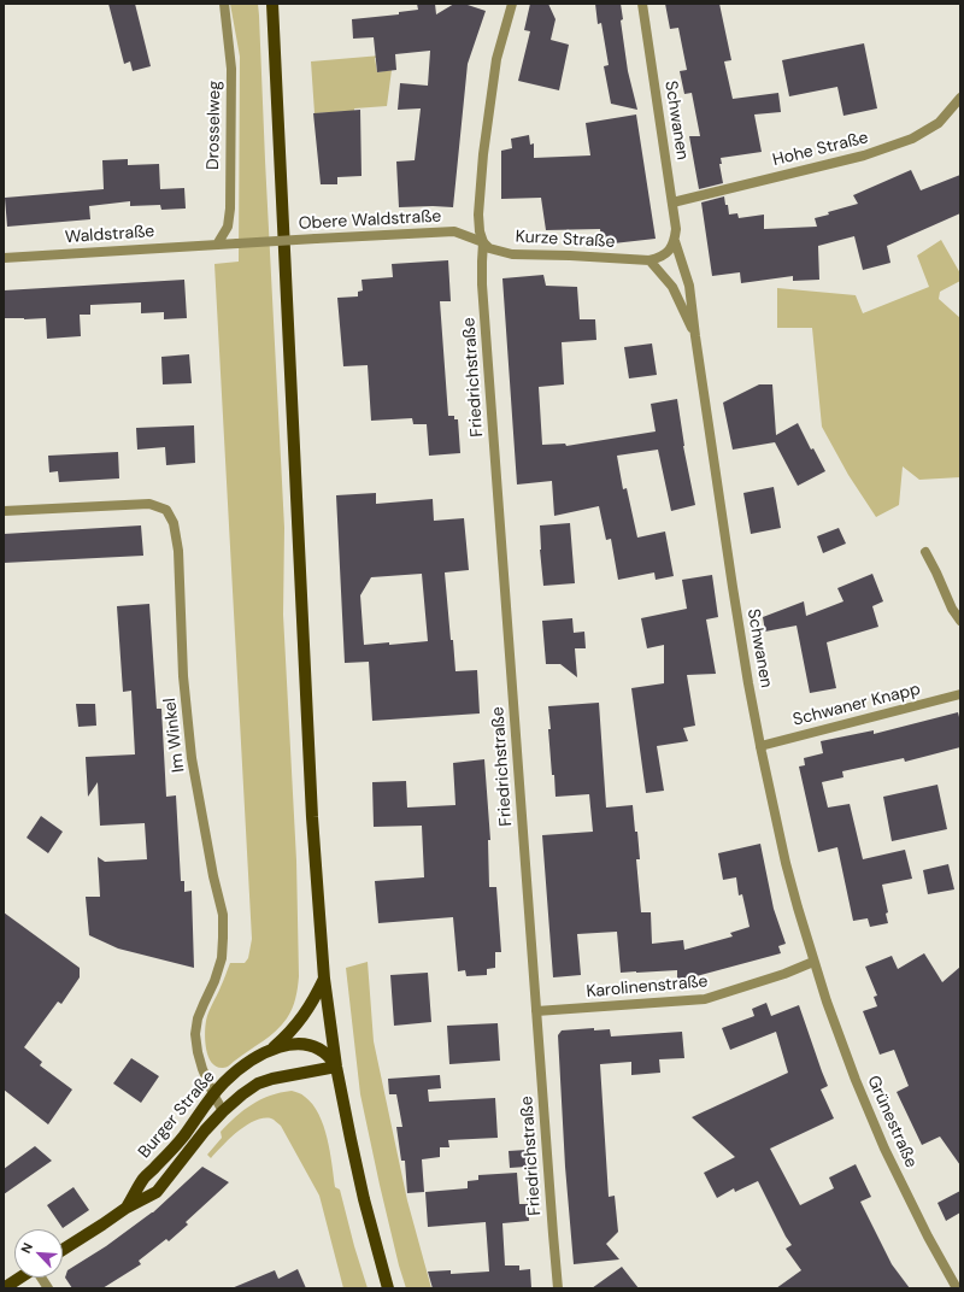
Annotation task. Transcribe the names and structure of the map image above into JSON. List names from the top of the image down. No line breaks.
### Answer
{"streets":{"main road":["Burger Straße"],"street":["Schwanen","Drosselweg","Hohe Straße","Obere Waldstraße","Waldstraße","Kurze Straße","Friedrichstraße","Schwaner Knapp","Im Winkel","Karolinenstraße","Grünestraße"]},"crossings":[["Schwanen","Hohe Straße"],["Schwanen","Kurze Straße"],["Schwanen","Schwaner Knapp"],["Schwanen","Karolinenstraße"],["Schwanen","Grünestraße"],["Drosselweg","Obere Waldstraße"],["Drosselweg","Waldstraße"],["Obere Waldstraße","Waldstraße"],["Obere Waldstraße","Kurze Straße"],["Obere Waldstraße","Friedrichstraße"],["Kurze Straße","Friedrichstraße"],["Friedrichstraße","Karolinenstraße"],["Im Winkel","Burger Straße"],["Karolinenstraße","Grünestraße"]],"north":"top left"}
